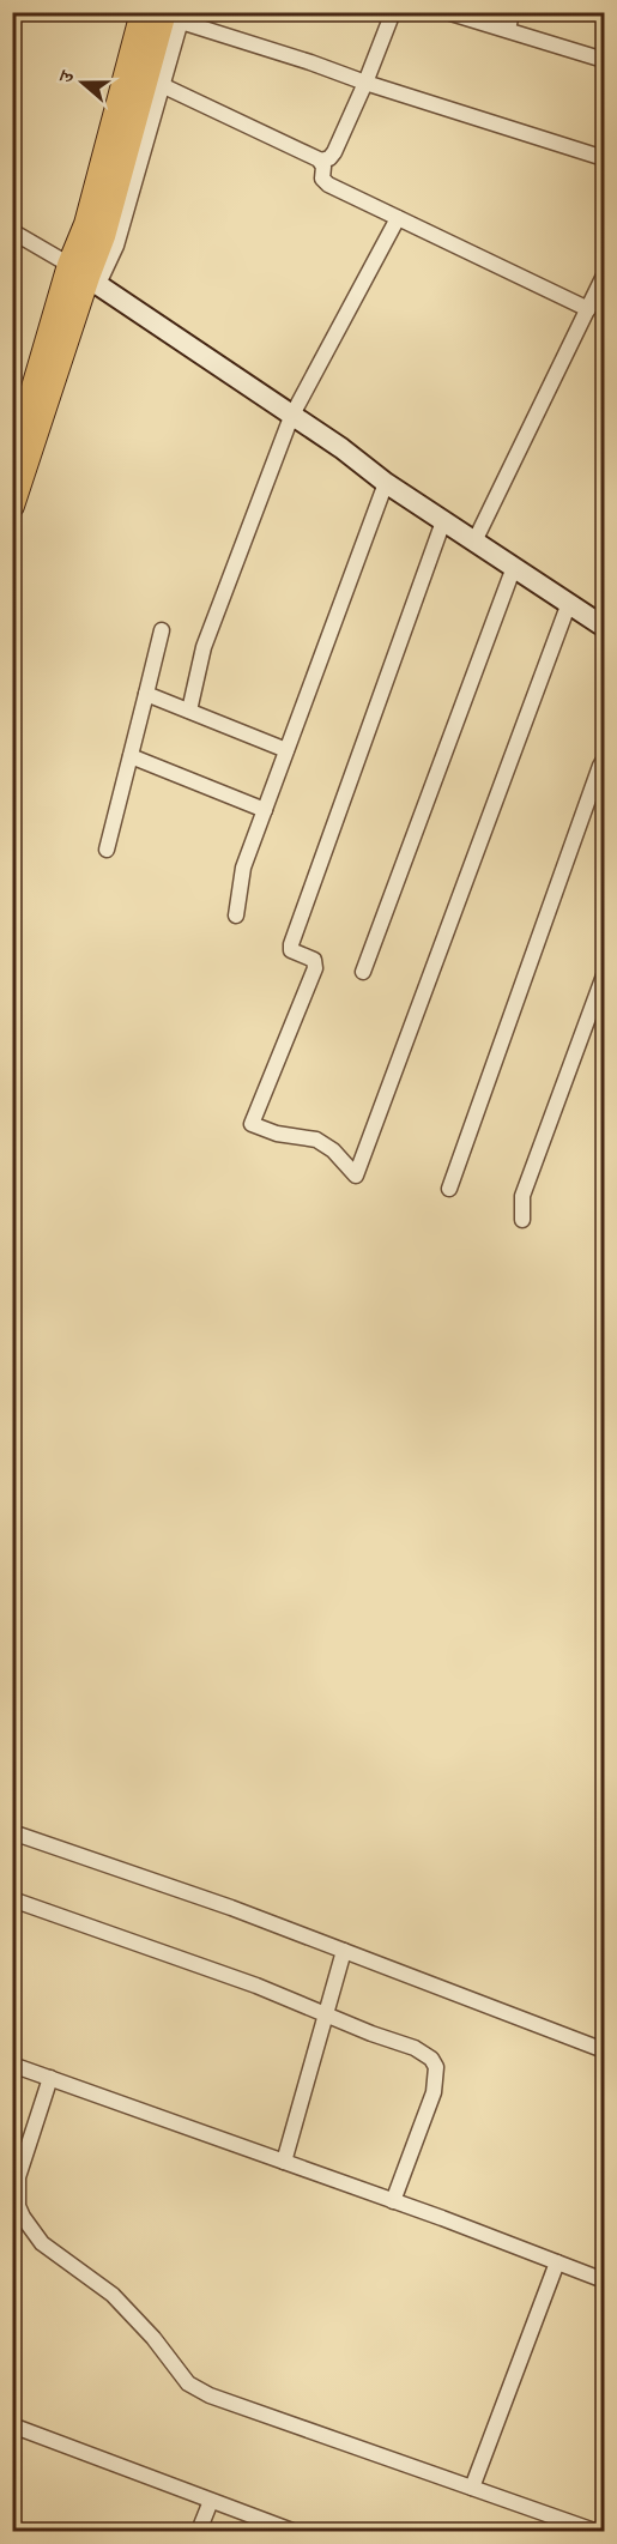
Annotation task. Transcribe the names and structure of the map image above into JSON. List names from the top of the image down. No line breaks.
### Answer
{"north":"left"}
